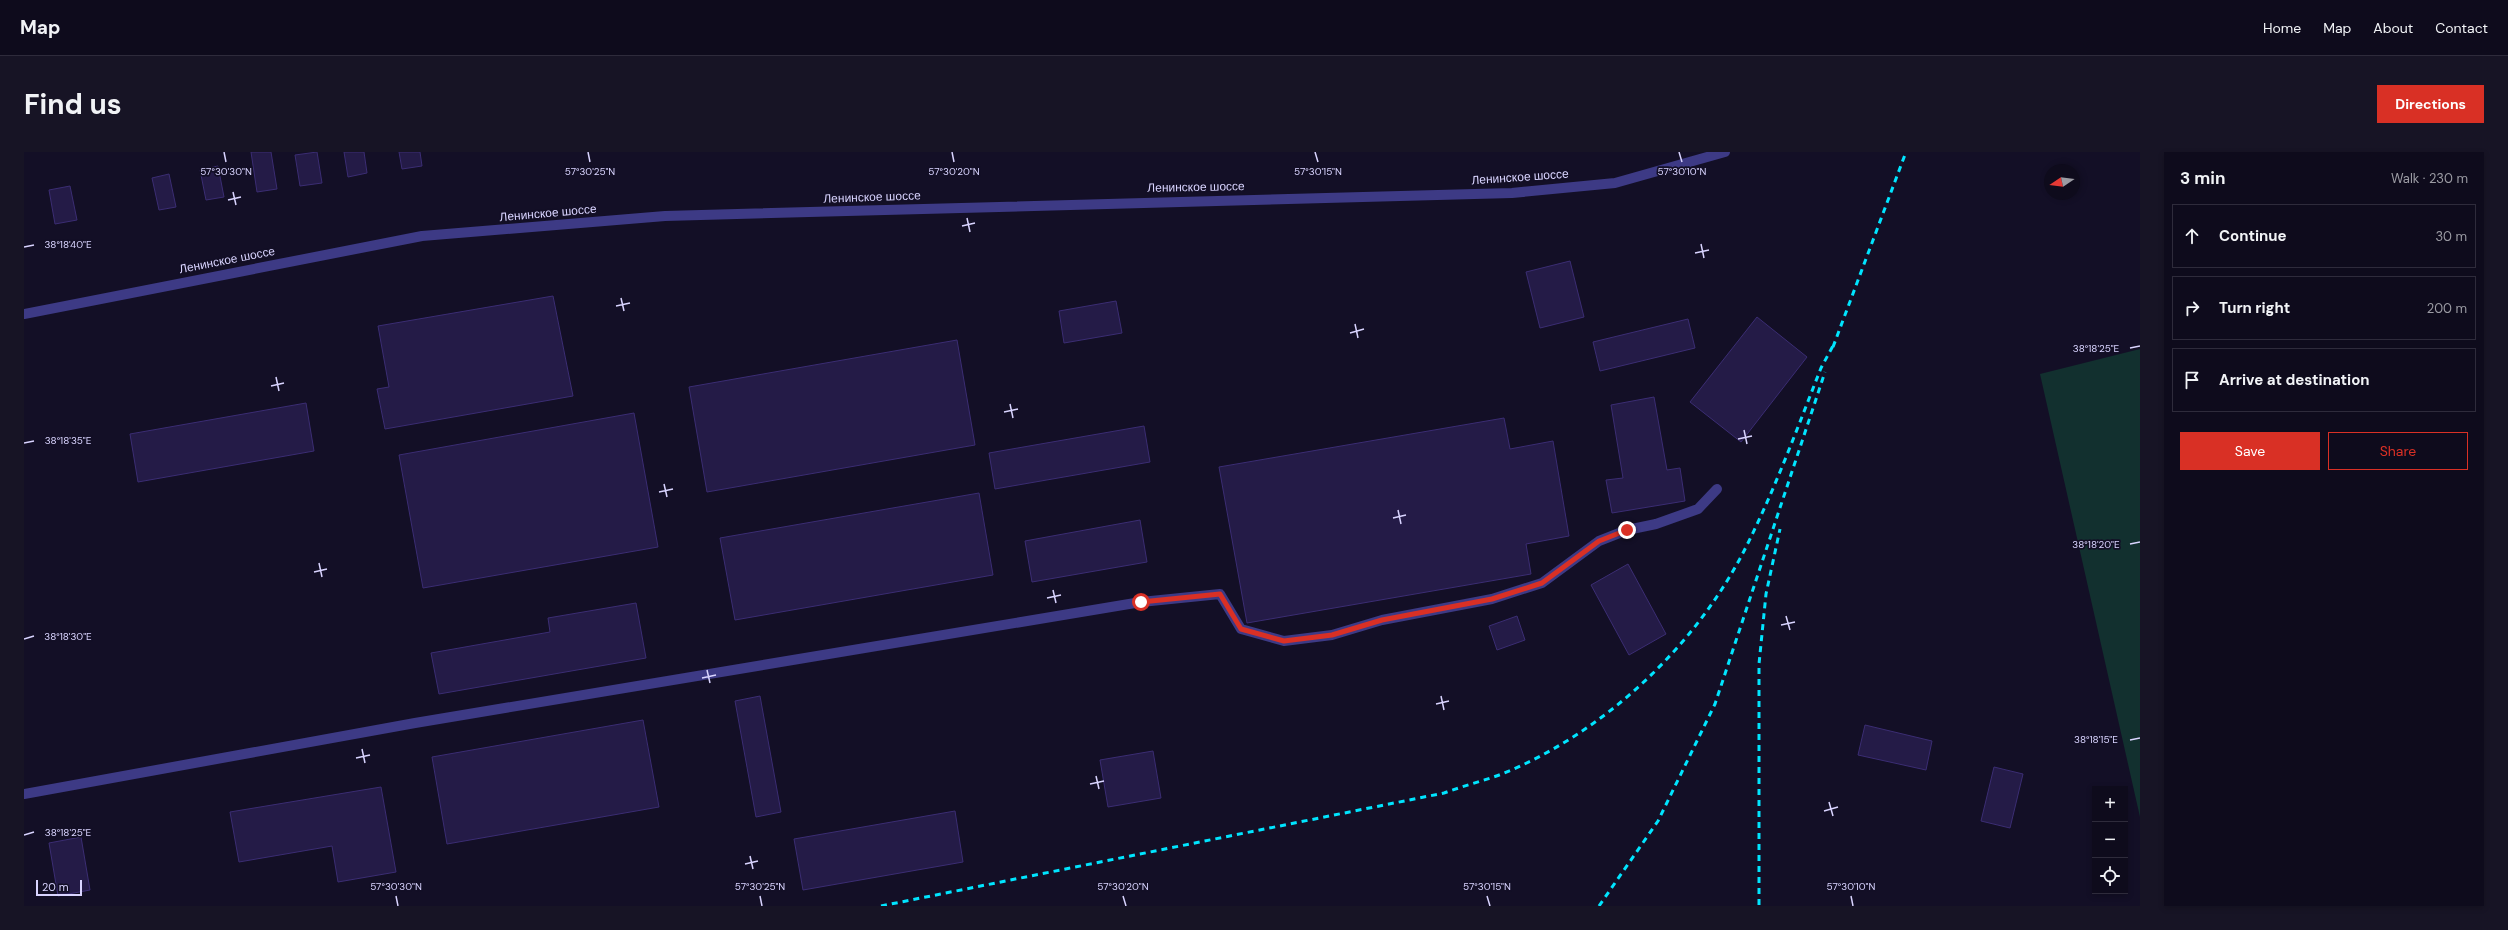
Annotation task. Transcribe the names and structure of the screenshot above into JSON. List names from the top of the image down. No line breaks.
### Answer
{"streets":{"street":["Ленинское шоссе"]},"scale_bar":"20 m","north":"left","page":{"header":"Map","nav":["Home","Map","About","Contact"],"buttons":["Directions",["Save","Share"]],"title":"Find us","heading":["3 min","Walk · 230 m"],"list":[["Continue","30 m"],["Turn right","200 m"],"Arrive at destination"],"map_buttons":["+","−"],"scale":"20 m"},"coordinates":["57°30'30\"N","57°30'25\"N","57°30'20\"N","57°30'15\"N","57°30'10\"N","38°18'40\"E","38°18'25\"E","38°18'35\"E","38°18'20\"E","38°18'30\"E","38°18'15\"E"]}
